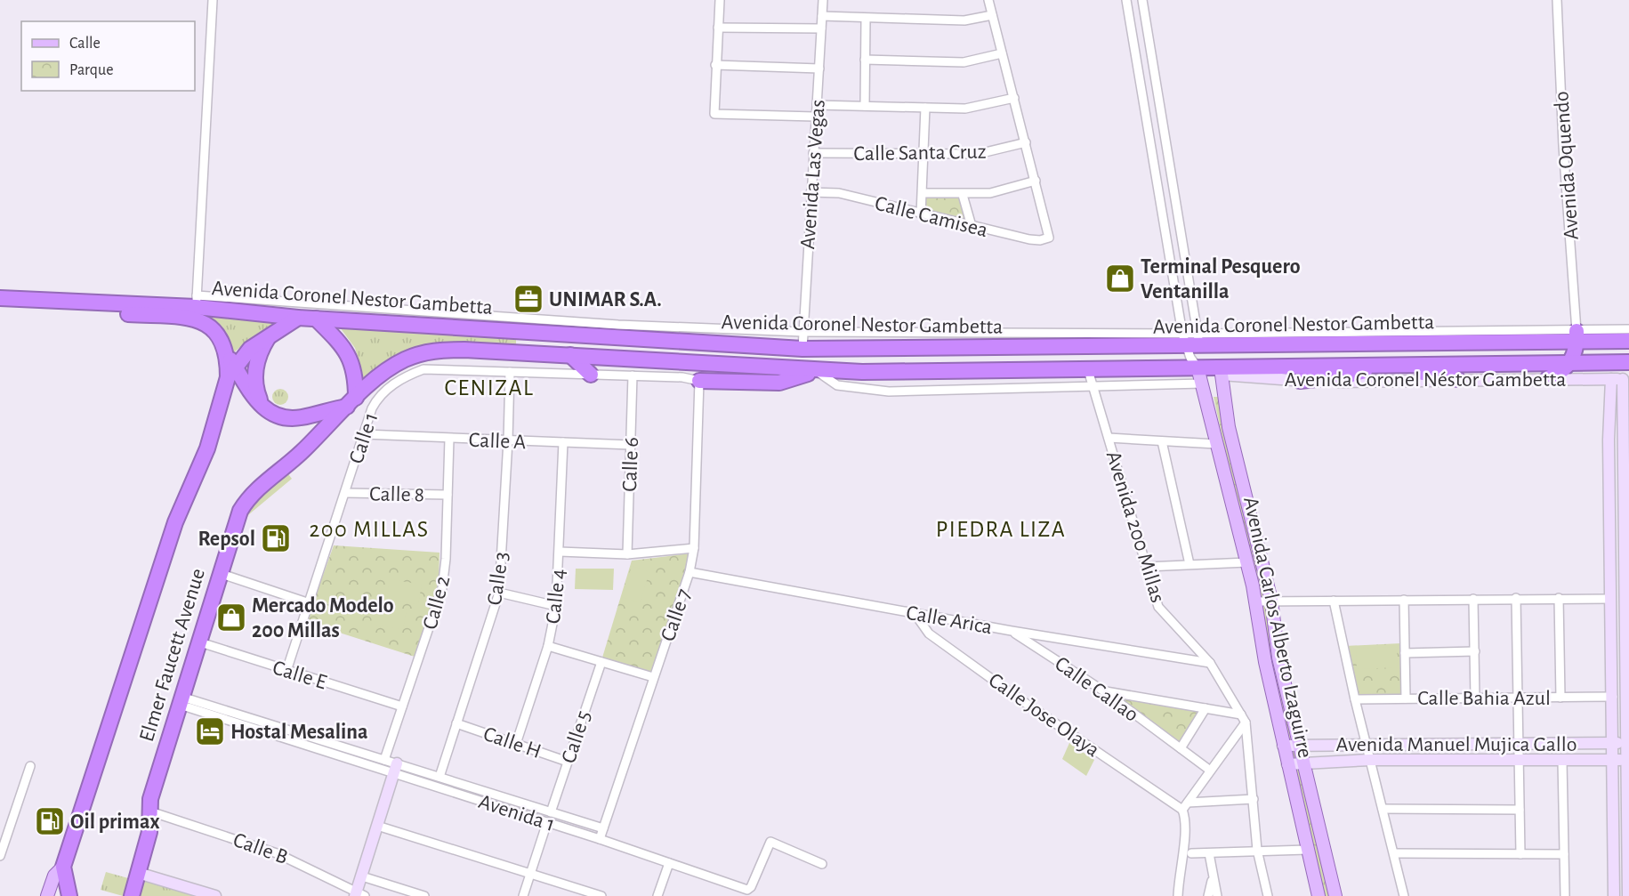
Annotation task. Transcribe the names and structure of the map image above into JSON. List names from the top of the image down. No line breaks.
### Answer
{"streets":{"highway":["Avenida Coronel Nestor Gambetta","Elmer Faucett Avenue"],"main road":["Avenida Carlos Alberto Izaguirre"],"street":["Calle Santa Cruz","Avenida Oquendo","Avenida Las Vegas","Calle Camisea","Avenida Coronel Néstor Gambetta","Calle 1","Calle A","Calle 6","Calle 8","Avenida 200 Millas","Calle 3","Calle 4","Calle 2","Calle 7","Calle Arica","Calle E","Calle Callao","Calle Bahia Azul","Calle Jose Olaya","Calle 5","Calle H","Avenida Manuel Mujica Gallo","Avenida 1","Calle B"]},"crossings":[["Calle Santa Cruz","Avenida Las Vegas"],["Avenida Oquendo","Avenida Coronel Nestor Gambetta"],["Avenida Las Vegas","Calle Camisea"],["Avenida Las Vegas","Avenida Coronel Nestor Gambetta"],["Avenida Coronel Nestor Gambetta","Avenida 200 Millas"],["Avenida Coronel Nestor Gambetta","Avenida Carlos Alberto Izaguirre"],["Avenida Coronel Nestor Gambetta","Elmer Faucett Avenue"],["Avenida Coronel Néstor Gambetta","Avenida Carlos Alberto Izaguirre"],["Calle 1","Calle A"],["Calle 1","Calle 6"],["Calle 1","Calle 8"],["Calle 1","Calle 3"],["Calle 1","Calle 7"],["Calle 1","Calle E"],["Calle A","Calle 6"],["Calle A","Calle 3"],["Calle A","Calle 4"],["Calle A","Calle 2"],["Calle 8","Calle 2"],["Avenida 200 Millas","Calle Arica"],["Calle 3","Calle H"],["Calle 3","Avenida 1"],["Calle 4","Calle H"],["Calle 2","Calle E"],["Calle 2","Avenida 1"],["Calle 7","Calle Arica"],["Calle 7","Avenida 1"],["Calle Arica","Calle Callao"],["Calle Arica","Calle Jose Olaya"],["Avenida Carlos Alberto Izaguirre","Avenida Manuel Mujica Gallo"],["Elmer Faucett Avenue","Calle E"],["Elmer Faucett Avenue","Avenida 1"],["Elmer Faucett Avenue","Calle B"],["Calle 5","Calle H"],["Calle 5","Avenida 1"]],"districts":["CENIZAL","200 MILLAS","PIEDRA LIZA"],"places":{"shop":["Terminal Pesquero Ventanilla","Mercado Modelo 200 Millas"],"office":["UNIMAR S.A."],"fuel station":["Repsol","Oil primax"],"hotel":["Hostal Mesalina"]},"legend":["Calle","Parque"]}
